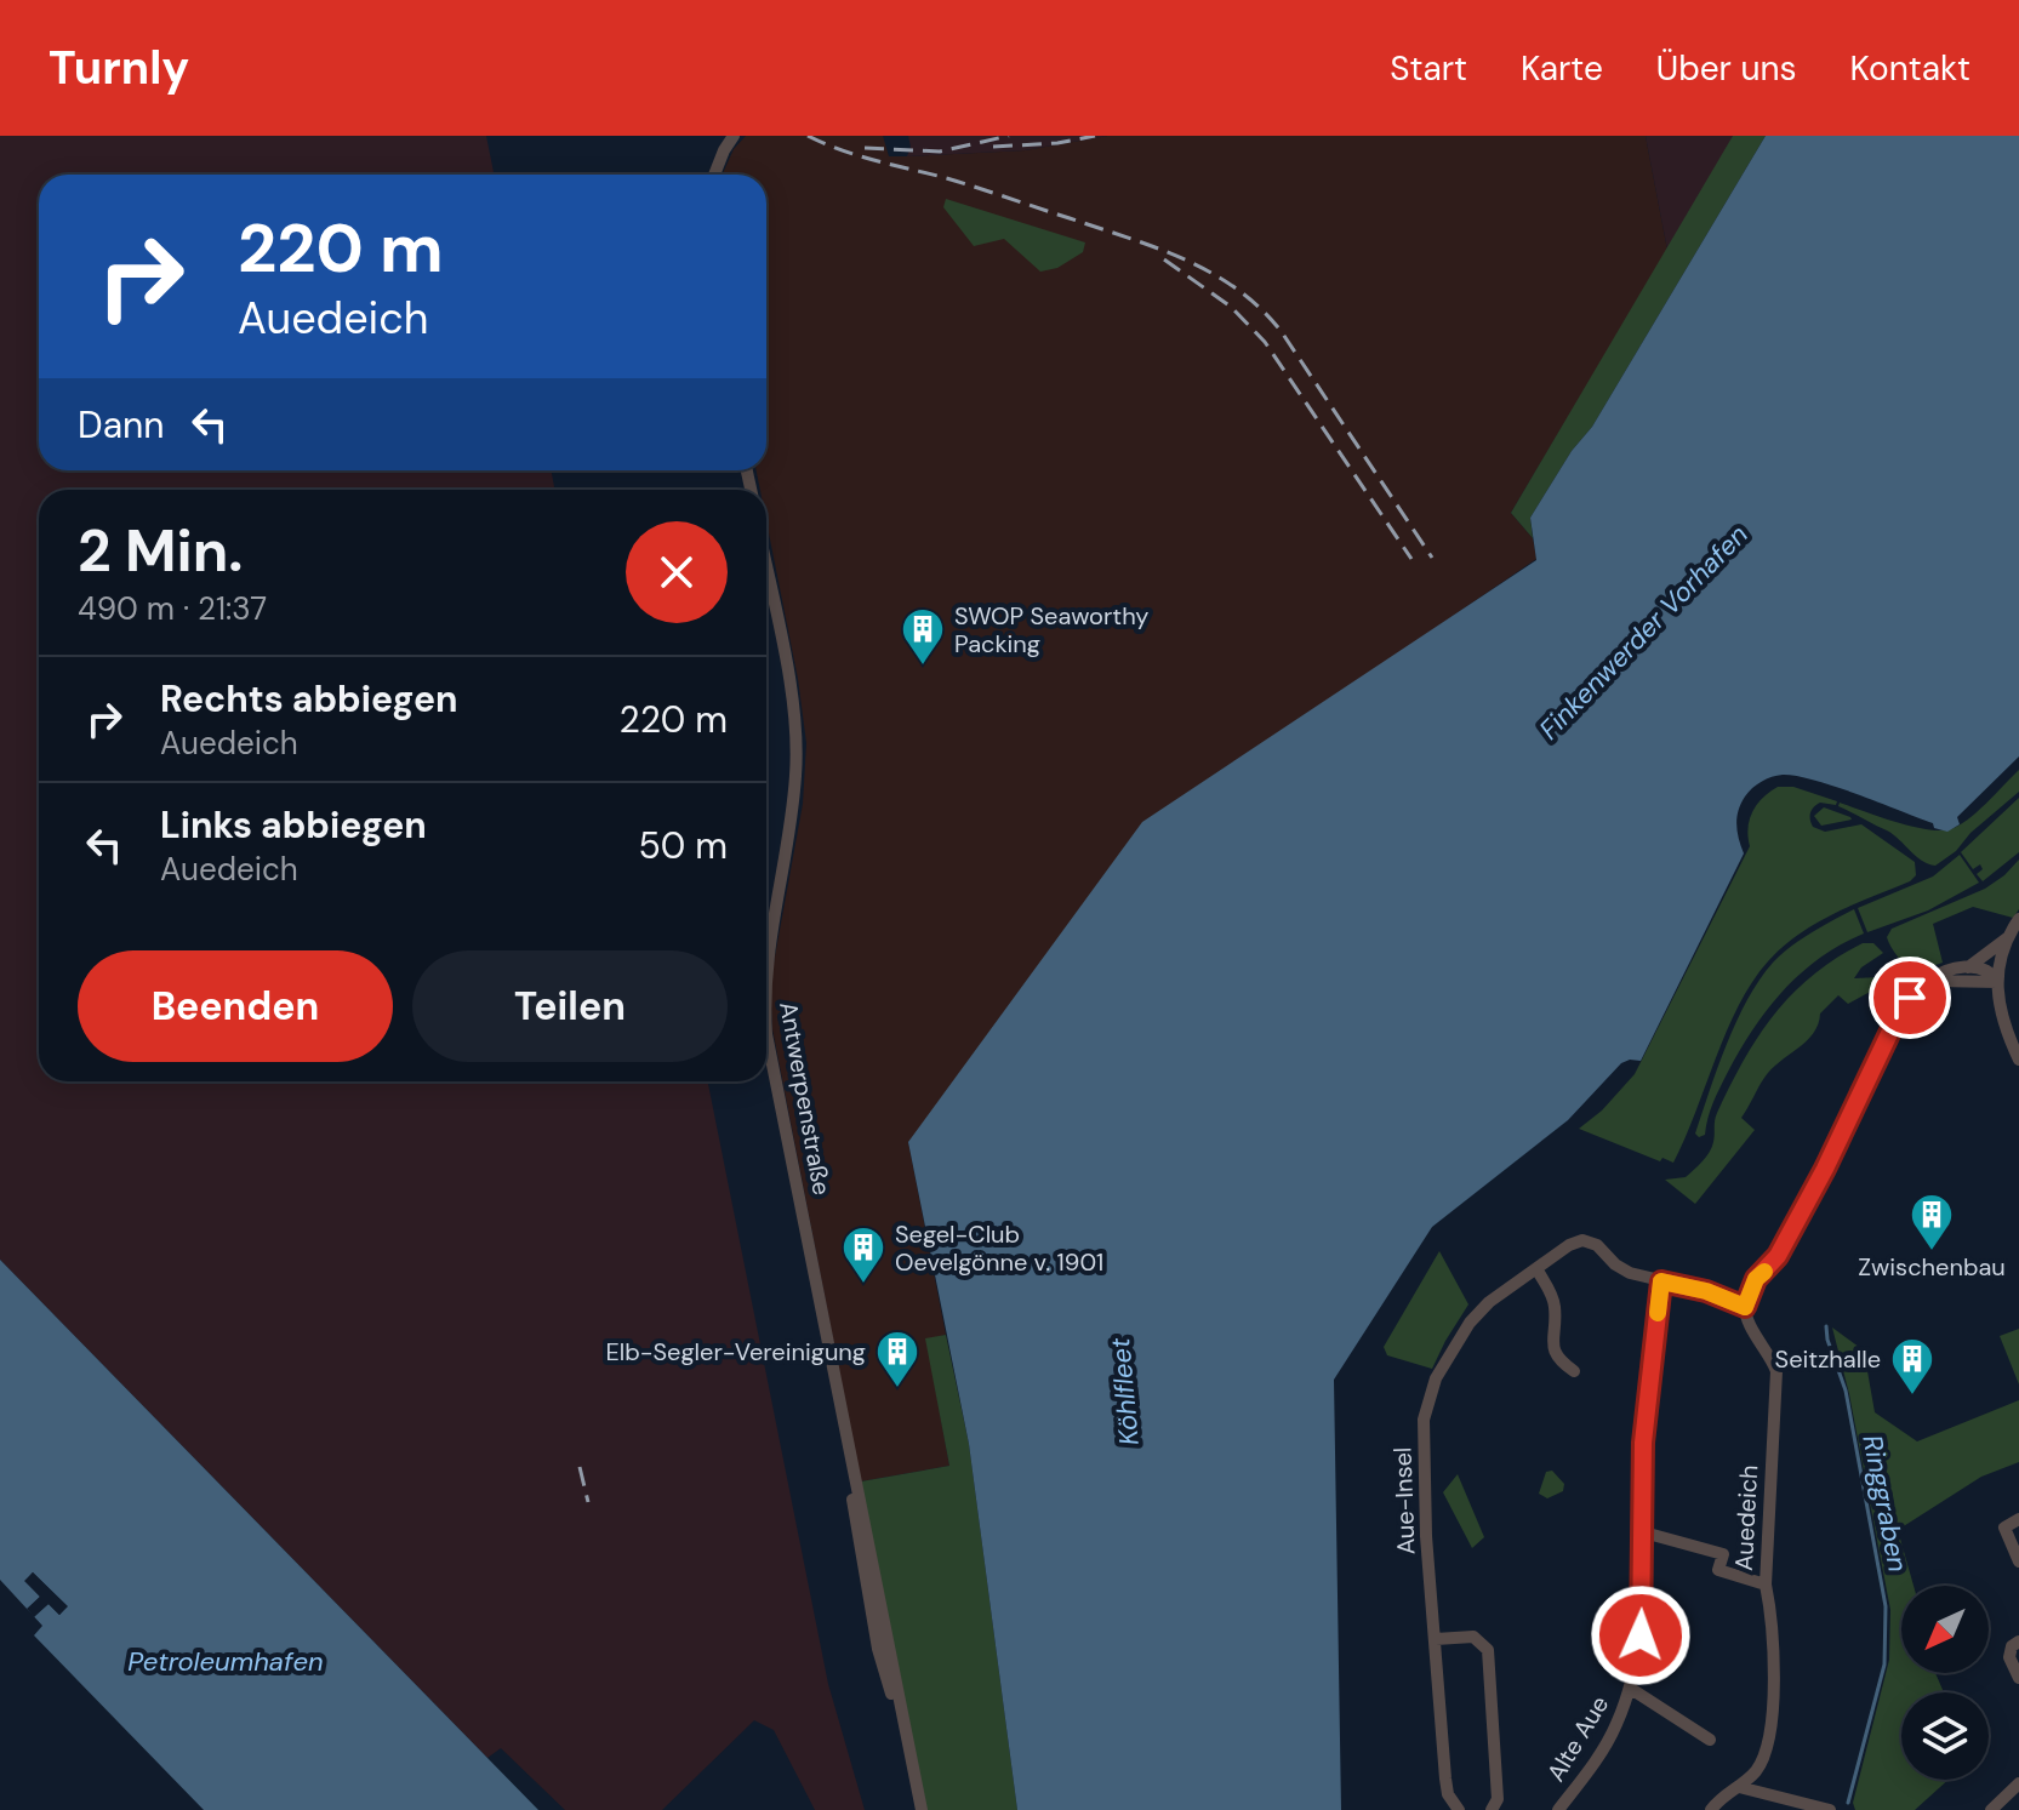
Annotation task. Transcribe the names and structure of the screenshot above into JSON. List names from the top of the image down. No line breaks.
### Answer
{"streets":{"street":["Antwerpenstraße","Aue-Insel","Auedeich","Alte Aue"]},"water":["Finkenwerder Vorhafen","Köhlfleet","Ringgraben","Petroleumhafen"],"places":{"building":["SWOP Seaworthy Packing","Zwischenbau","Segel-Club Oevelgönne v. 1901","Elb-Segler-Vereinigung","Seitzhalle"]},"north":"bottom left","page":{"header":"Turnly","nav":["Start","Karte","Über uns","Kontakt"],"turn":["220 m","Auedeich"],"then":"Dann","heading":["2 Min.","490 m · 21:37"],"list":[{"name":"Rechts abbiegen","note":"Auedeich","value":"220 m"},{"name":"Links abbiegen","note":"Auedeich","value":"50 m"}],"buttons":["Beenden","Teilen"]}}
